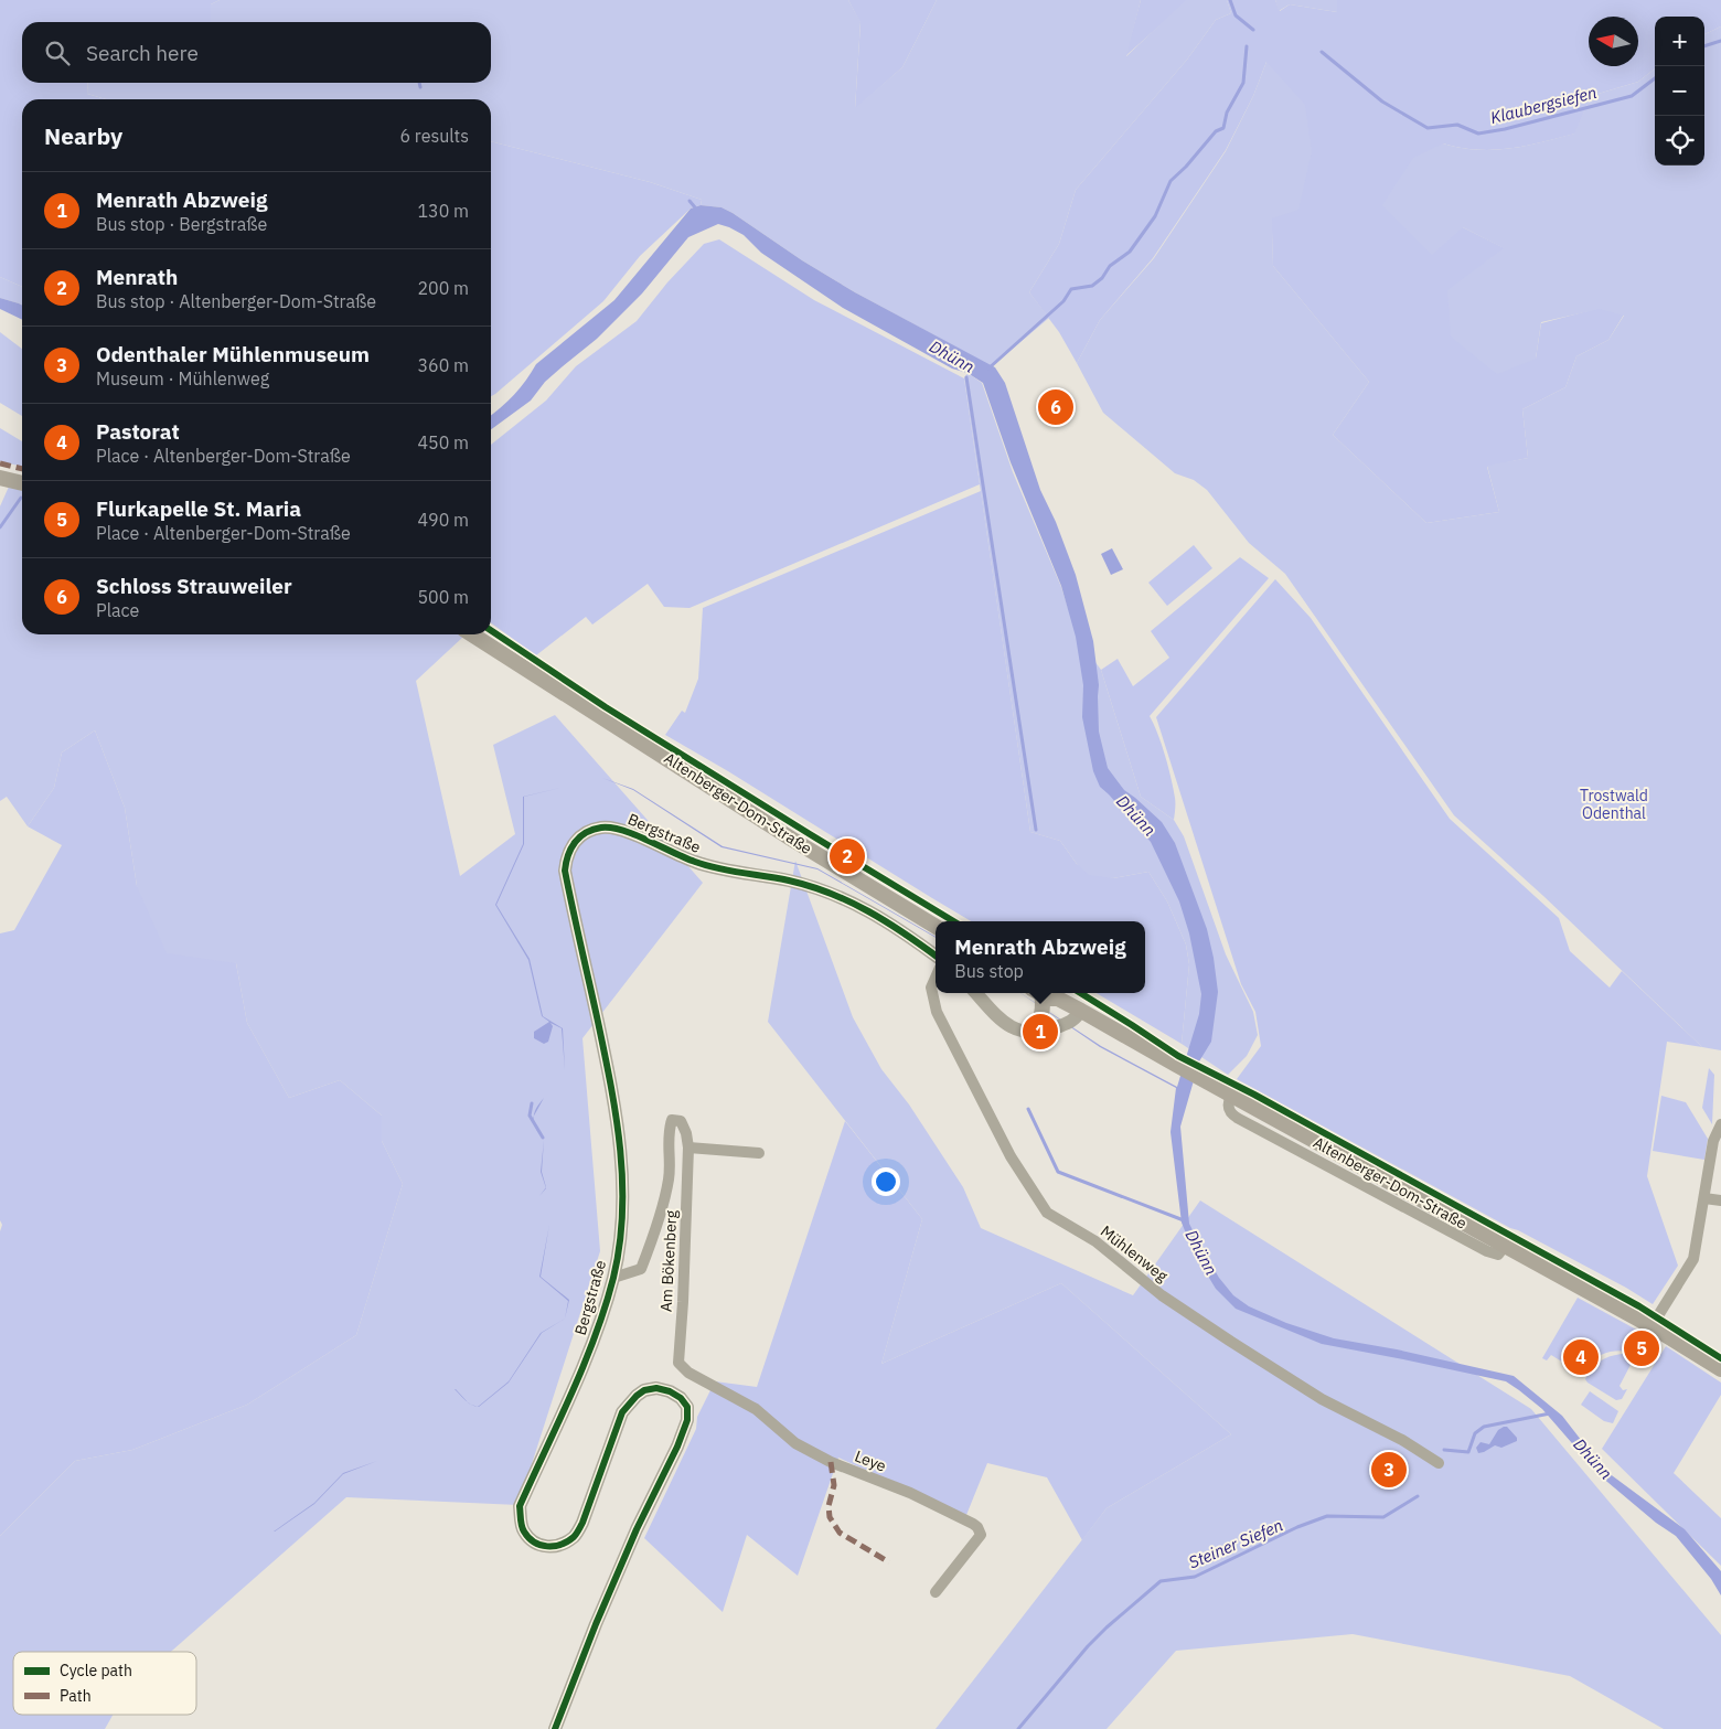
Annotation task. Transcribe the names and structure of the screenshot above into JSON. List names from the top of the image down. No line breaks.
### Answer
{"streets":{"main road":["Altenberger-Dom-Straße"],"street":["Bergstraße","Mühlenweg","Am Bökenberg","Leye"]},"crossings":[["Bergstraße","Am Bökenberg"],["Am Bökenberg","Leye"]],"water":["Klaubergsiefen","Dhünn","Steiner Siefen"],"parks":["Trostwald Odenthal"],"legend":["Cycle path","Path"],"north":"left","page":{"map_buttons":["+","−"],"search":"Search here","heading":["Nearby","6 results"],"list":[{"mark":"1","name":"Menrath Abzweig","note":"Bus stop · Bergstraße","value":"130 m"},{"mark":"2","name":"Menrath","note":"Bus stop · Altenberger-Dom-Straße","value":"200 m"},{"mark":"3","name":"Odenthaler Mühlenmuseum","note":"Museum · Mühlenweg","value":"360 m"},{"mark":"4","name":"Pastorat","note":"Place · Altenberger-Dom-Straße","value":"450 m"},{"mark":"5","name":"Flurkapelle St. Maria","note":"Place · Altenberger-Dom-Straße","value":"490 m"},{"mark":"6","name":"Schloss Strauweiler","note":"Place","value":"500 m"}],"pins":["6","2","1","5","4","3"],"popup":["Menrath Abzweig","Bus stop"]}}
